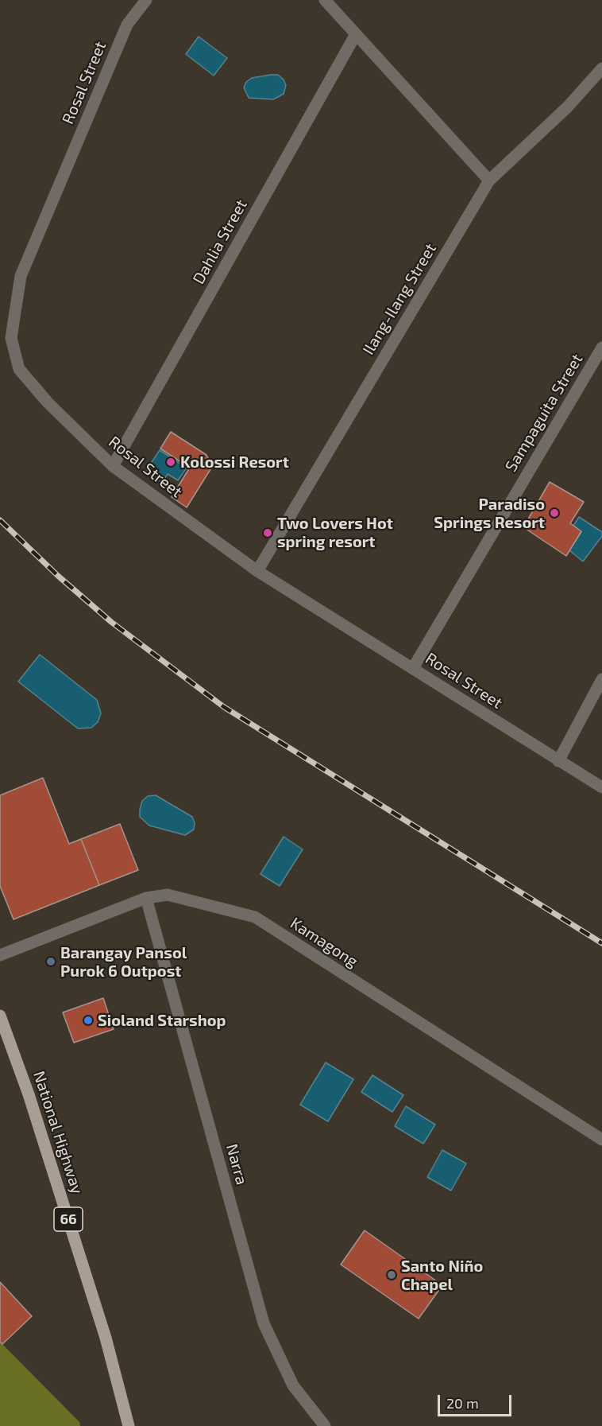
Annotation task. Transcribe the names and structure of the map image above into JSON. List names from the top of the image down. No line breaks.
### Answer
{"streets":{"main road":["National Highway","66"],"street":["Rosal Street","Dahlia Street","Ilang-Ilang Street","Sampaguita Street","Kamagong","Narra"]},"crossings":[["Rosal Street","Dahlia Street"],["Rosal Street","Ilang-Ilang Street"],["Rosal Street","Sampaguita Street"],["Kamagong","Narra"]],"places":["Kolossi Resort","Paradiso Springs Resort","Two Lovers Hot spring resort","Barangay Pansol Purok 6 Outpost","Sioland Starshop","Santo Niño Chapel"],"scale_bar":"20 m"}
